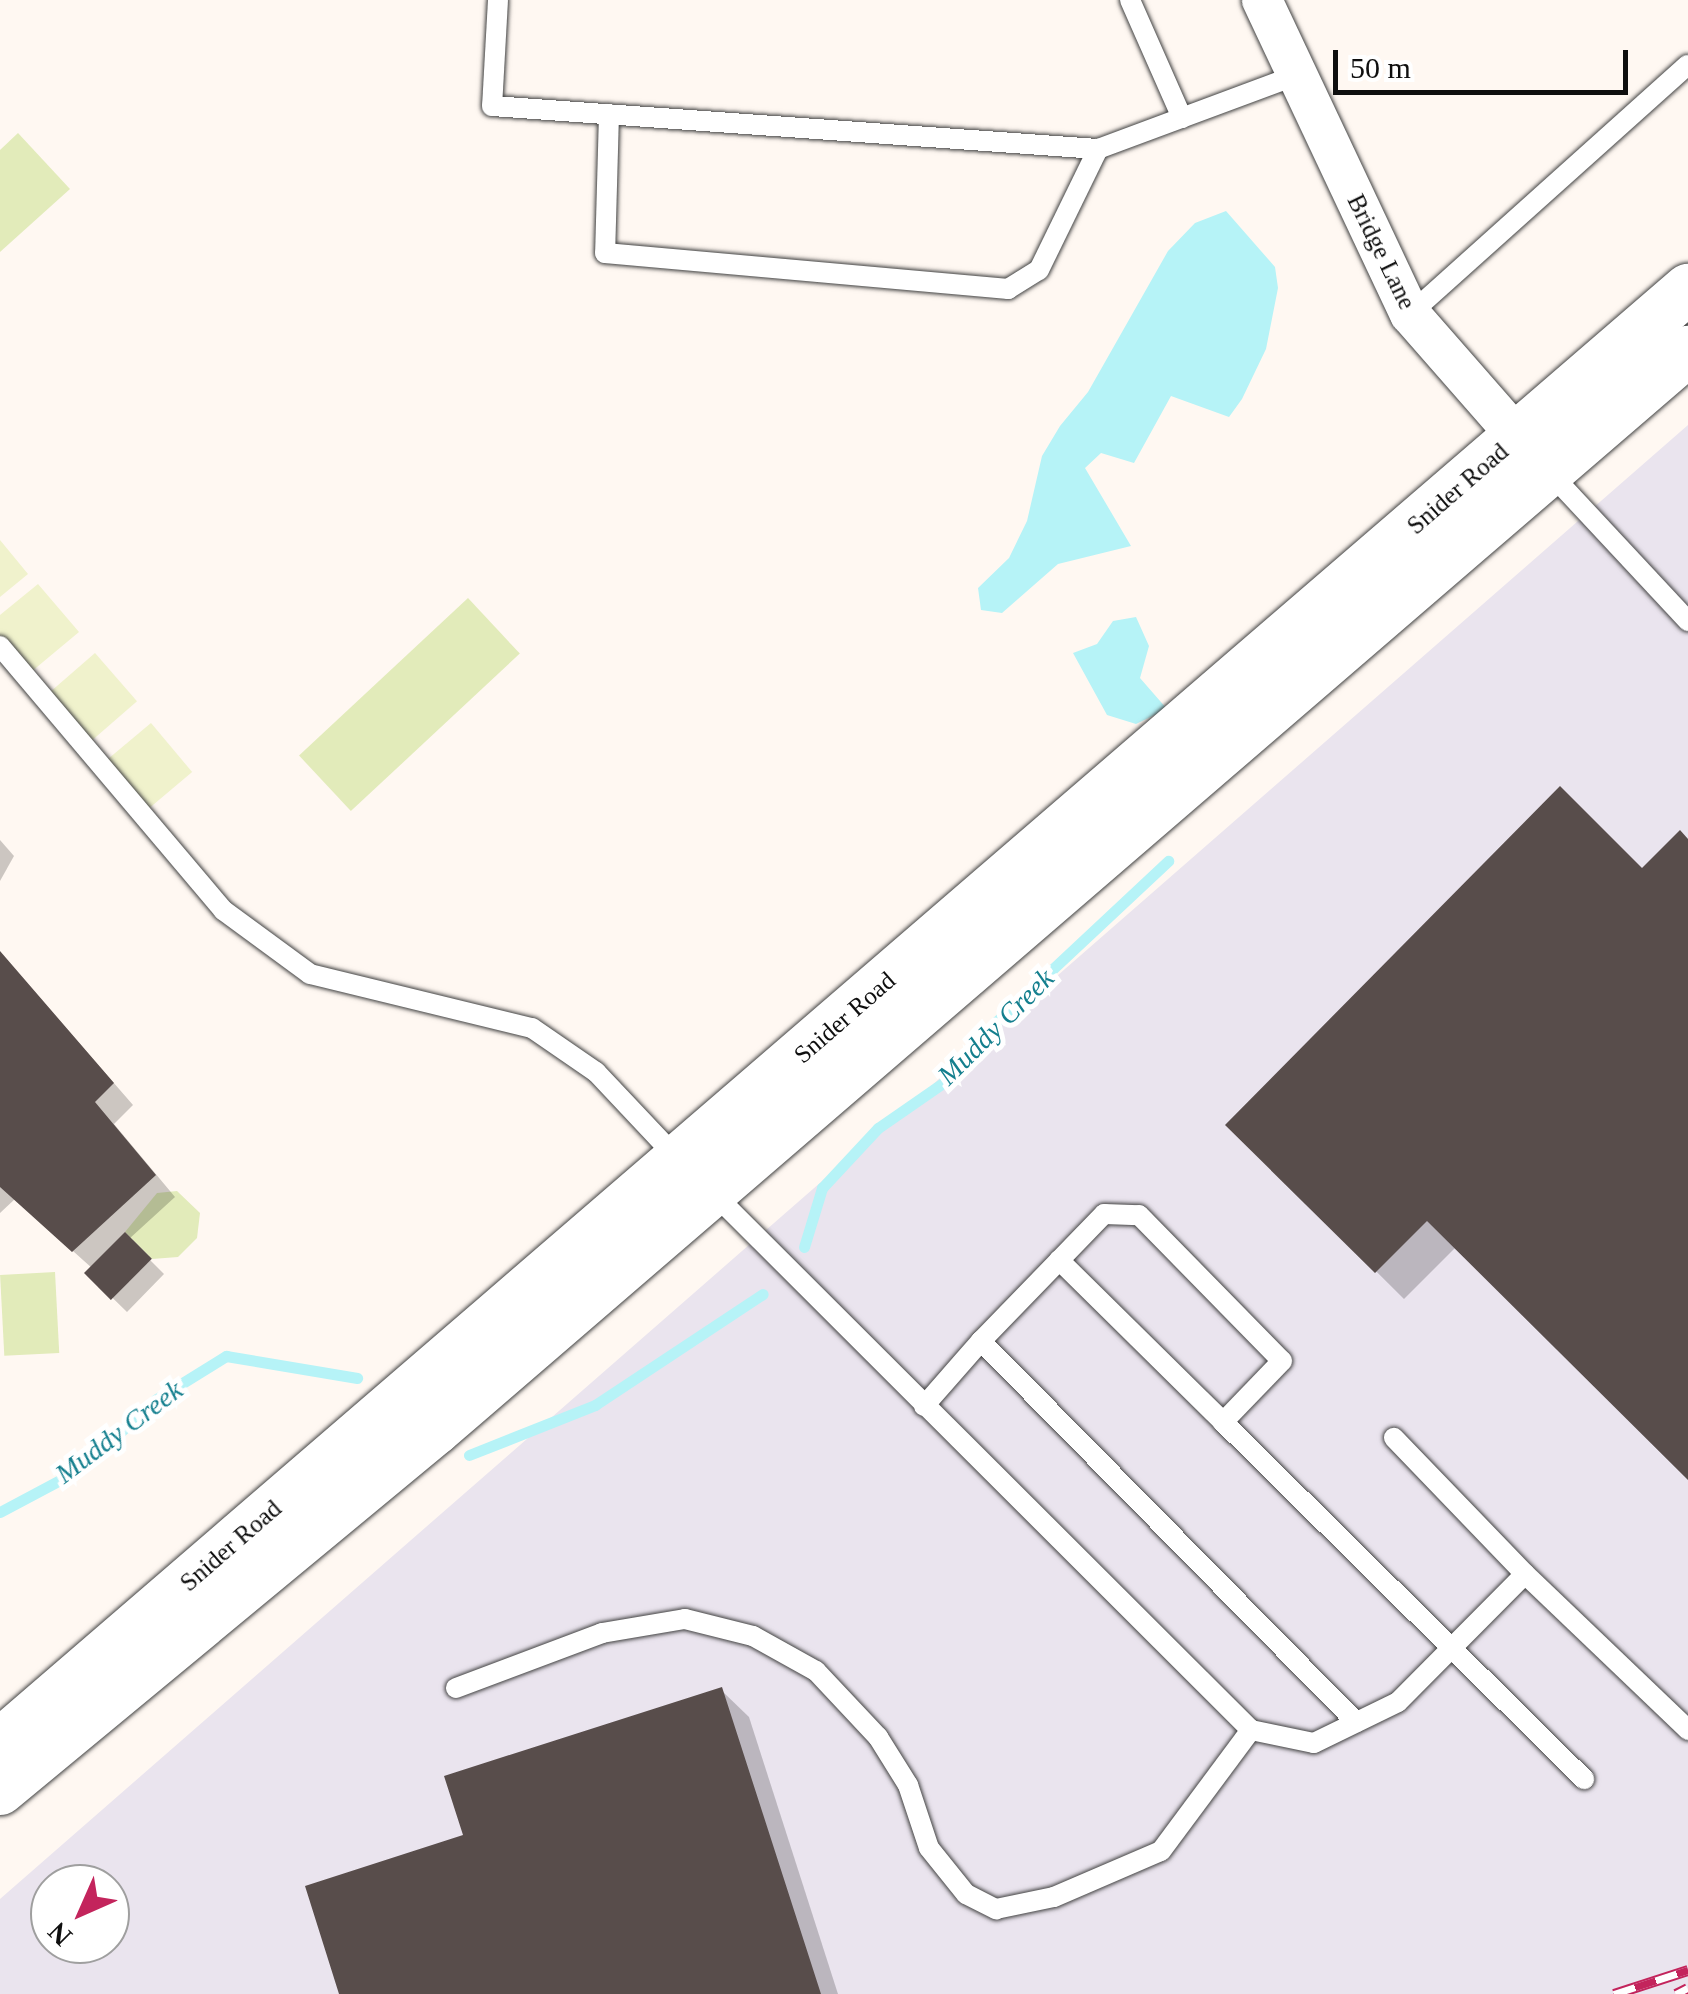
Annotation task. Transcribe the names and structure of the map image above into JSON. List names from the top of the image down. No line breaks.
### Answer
{"streets":{"street":["Bridge Lane","Snider Road"]},"crossings":[["Bridge Lane","Snider Road"]],"water":["Muddy Creek"],"scale_bar":"50 m","north":"bottom left"}
